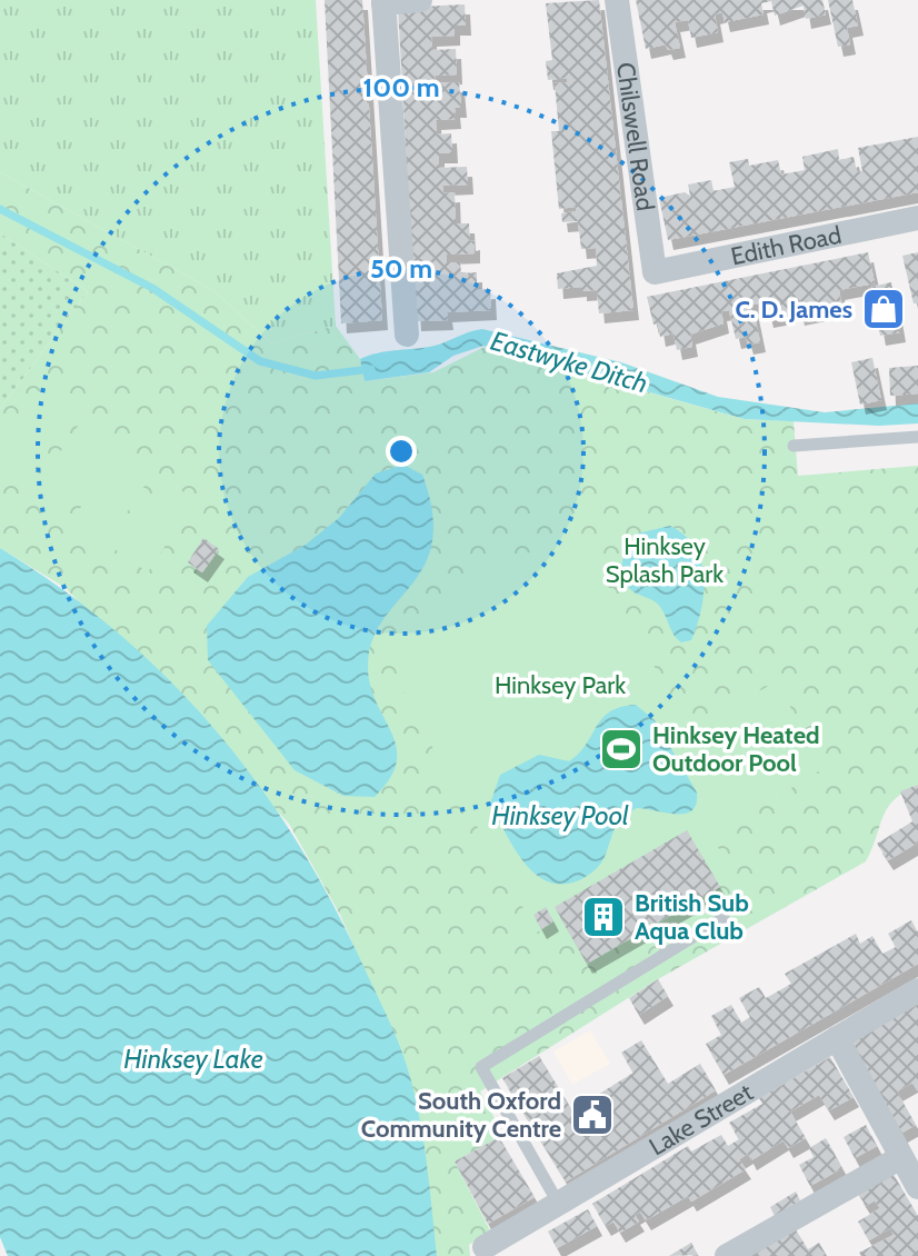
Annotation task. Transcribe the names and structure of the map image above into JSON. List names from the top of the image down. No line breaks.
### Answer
{"streets":{"street":["Chilswell Road","Edith Road","Lake Street"]},"crossings":[["Chilswell Road","Edith Road"]],"water":["Eastwyke Ditch","Hinksey Pool","Hinksey Lake"],"parks":["Hinksey Splash Park","Hinksey Park"],"places":{"shop":["C. D. James"],"sports":["Hinksey Heated Outdoor Pool"],"building":["British Sub Aqua Club"],"public building":["South Oxford Community Centre"]},"rings":["100 m","50 m"]}
